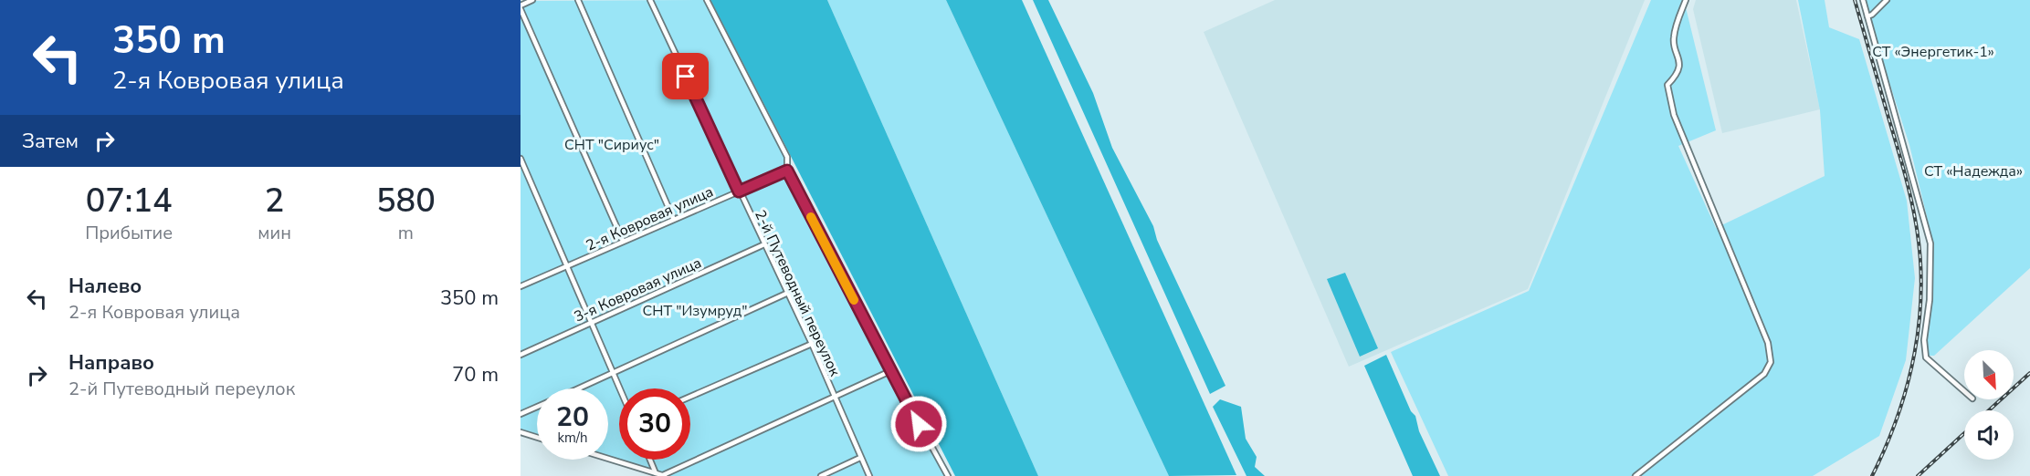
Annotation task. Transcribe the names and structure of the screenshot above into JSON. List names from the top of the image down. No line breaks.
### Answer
{"streets":{"street":["2-я Ковровая улица","3-я Ковровая улица","2-й Путеводный переулок"]},"crossings":[["2-я Ковровая улица","2-й Путеводный переулок"],["3-я Ковровая улица","2-й Путеводный переулок"]],"parks":["СТ «Энергетик-1»","СНТ \"Сириус\"","СТ «Надежда»","СНТ \"Изумруд\""],"north":"bottom right","page":{"turn":["350 m","2-я Ковровая улица"],"then":"Затем","eta":["07:14","Прибытие","2","мин","580","m"],"list":[{"name":"Налево","note":"2-я Ковровая улица","value":"350 m"},{"name":"Направо","note":"2-й Путеводный переулок","value":"70 m"}],"speed":"20 km/h","limit":"30"}}
